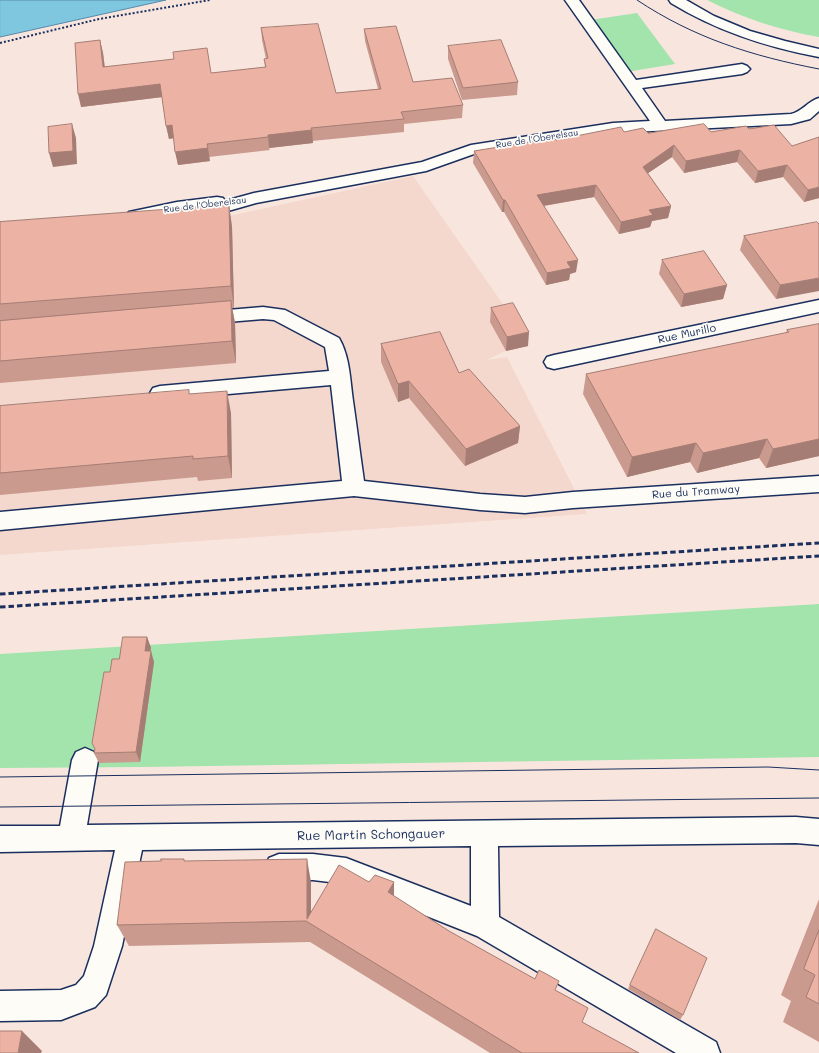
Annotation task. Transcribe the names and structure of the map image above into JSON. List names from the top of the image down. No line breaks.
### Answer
{"streets":{"street":["Rue de l'Oberelsau","Rue Murillo","Rue du Tramway","Rue Martin Schongauer"]}}
